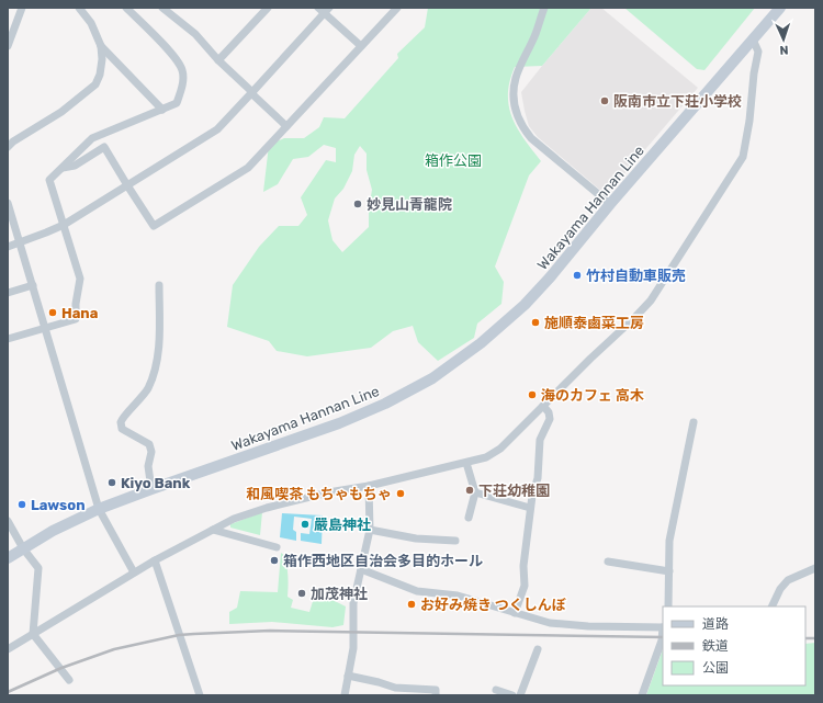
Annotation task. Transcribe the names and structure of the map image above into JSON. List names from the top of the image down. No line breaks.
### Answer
{"streets":{"main road":["Wakayama Hannan Line"]},"parks":["箱作公園"],"places":["阪南市立下荘小学校","妙見山青龍院","竹村自動車販売","Hana","施順泰鹵菜工房","海のカフェ 高木","Kiyo Bank","下荘幼稚園","和風喫茶 もちゃもちゃ","Lawson","嚴島神社","箱作西地区自治会多目的ホール","加茂神社","お好み焼き つくしんぼ"],"legend":["道路","鉄道","公園"],"north":"bottom"}
